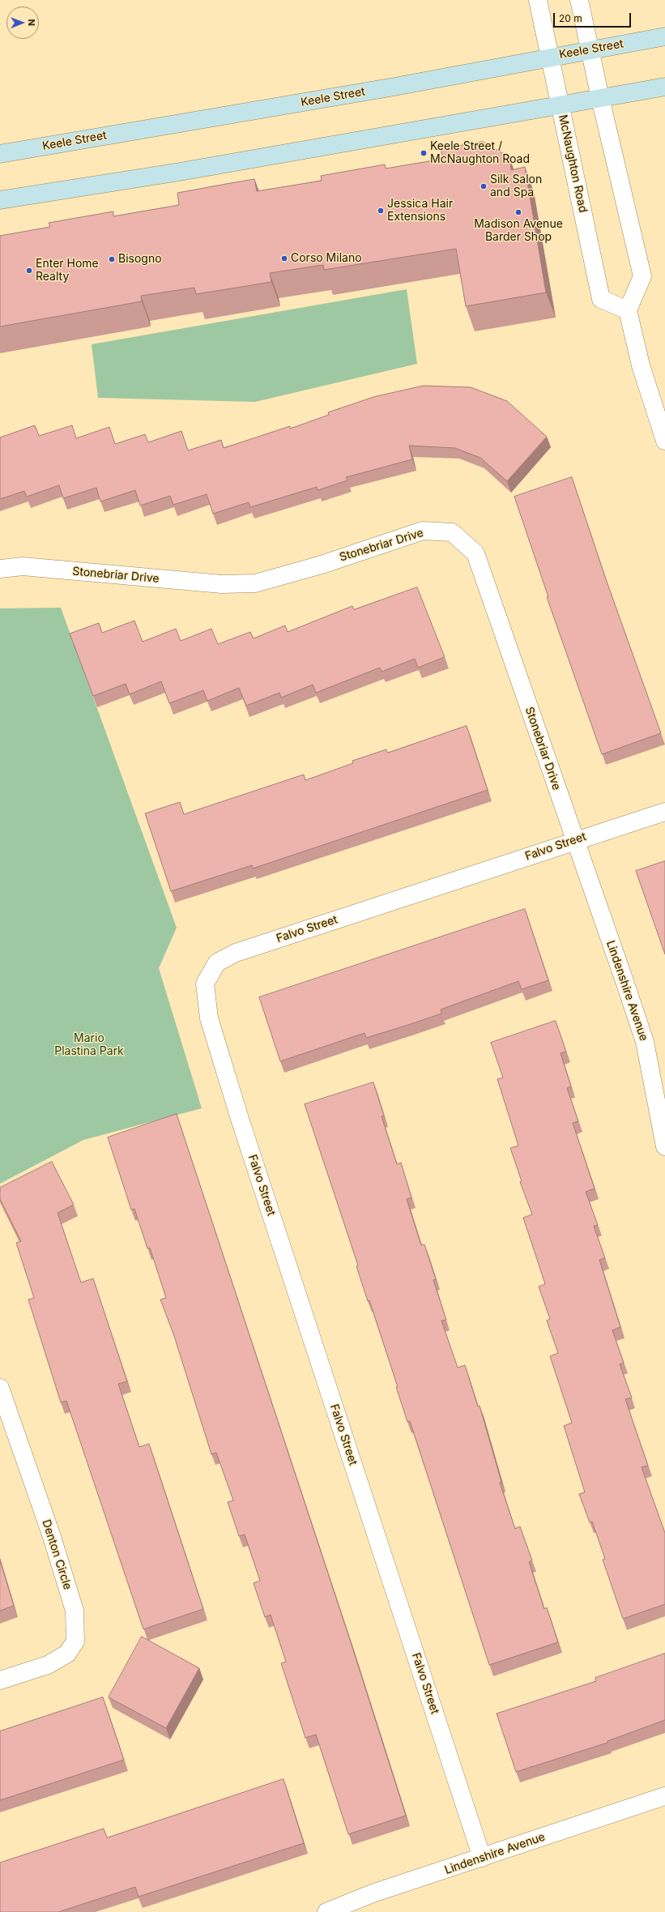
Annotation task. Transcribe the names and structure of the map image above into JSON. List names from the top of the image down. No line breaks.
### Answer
{"streets":{"main road":["Keele Street"],"street":["McNaughton Road","Stonebriar Drive","Falvo Street","Lindenshire Avenue","Denton Circle"]},"crossings":[["Keele Street","McNaughton Road"],["Stonebriar Drive","Falvo Street"],["Stonebriar Drive","Lindenshire Avenue"],["Falvo Street","Lindenshire Avenue"]],"parks":["Mario Plastina Park"],"places":["Keele Street / McNaughton Road","Silk Salon and Spa","Jessica Hair Extensions","Madison Avenue Barder Shop","Corso Milano","Bisogno","Enter Home Realty"],"scale_bar":"20 m","north":"right"}
